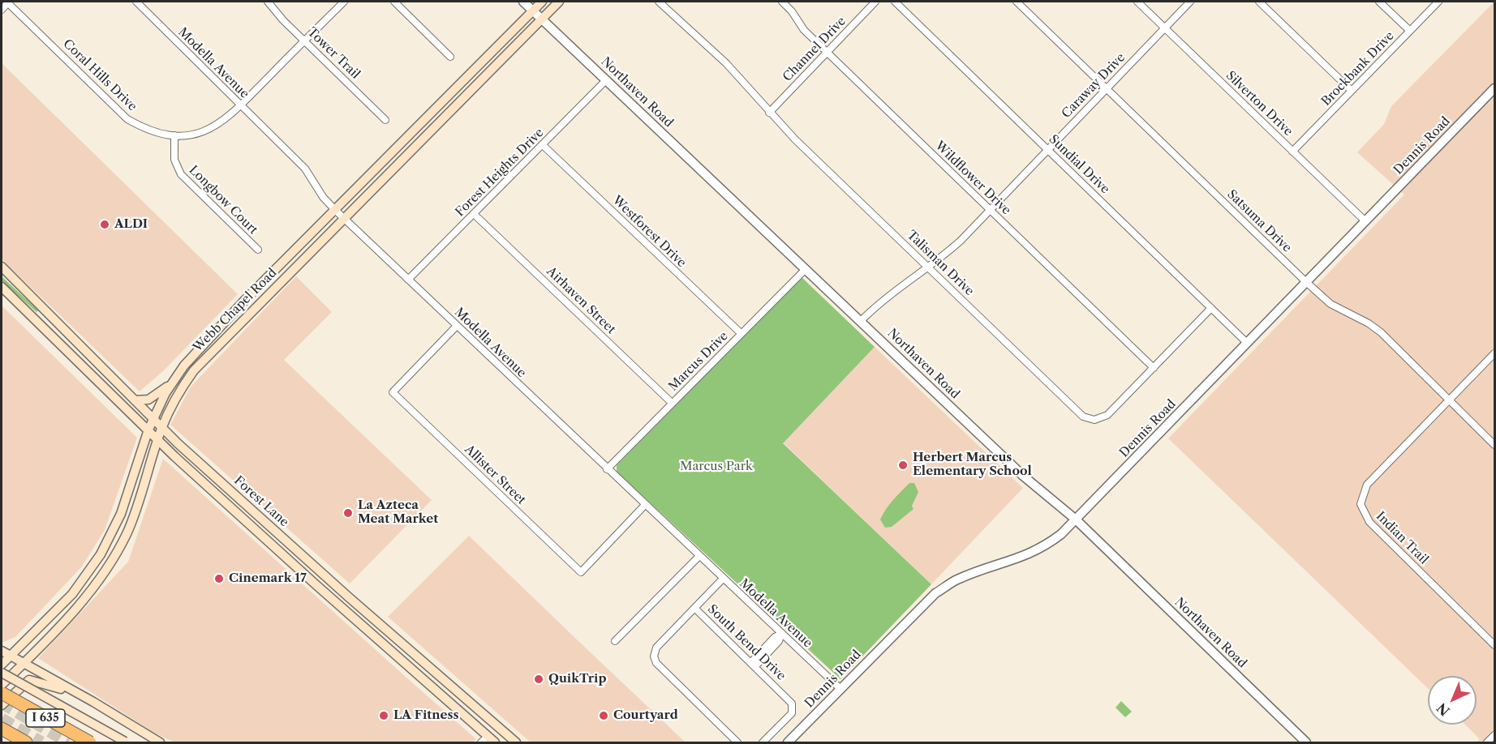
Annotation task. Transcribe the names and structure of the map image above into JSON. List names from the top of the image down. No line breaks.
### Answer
{"streets":{"highway":["I 635"],"main road":["Webb Chapel Road","Forest Lane"],"street":["Channel Drive","Tower Trail","Modella Avenue","Brockbank Drive","Coral Hills Drive","Caraway Drive","Northaven Road","Silverton Drive","Dennis Road","Sundial Drive","Forest Heights Drive","Wildflower Drive","Longbow Court","Satsuma Drive","Westforest Drive","Talisman Drive","Airhaven Street","Marcus Drive","Allister Street","Indian Trail","South Bend Drive"]},"crossings":[["Channel Drive","Wildflower Drive"],["Channel Drive","Talisman Drive"],["Tower Trail","Coral Hills Drive"],["Modella Avenue","Coral Hills Drive"],["Modella Avenue","Dennis Road"],["Modella Avenue","Forest Heights Drive"],["Modella Avenue","Webb Chapel Road"],["Modella Avenue","Marcus Drive"],["Modella Avenue","Allister Street"],["Brockbank Drive","Silverton Drive"],["Coral Hills Drive","Longbow Court"],["Caraway Drive","Northaven Road"],["Caraway Drive","Silverton Drive"],["Caraway Drive","Sundial Drive"],["Caraway Drive","Wildflower Drive"],["Caraway Drive","Satsuma Drive"],["Caraway Drive","Talisman Drive"],["Northaven Road","Dennis Road"],["Northaven Road","Forest Heights Drive"],["Northaven Road","Webb Chapel Road"],["Northaven Road","Marcus Drive"],["Silverton Drive","Dennis Road"],["Dennis Road","Sundial Drive"],["Dennis Road","Satsuma Drive"],["Sundial Drive","Talisman Drive"],["Forest Heights Drive","Westforest Drive"],["Forest Heights Drive","Airhaven Street"],["Wildflower Drive","Talisman Drive"],["Satsuma Drive","Indian Trail"],["Westforest Drive","Marcus Drive"],["Airhaven Street","Marcus Drive"],["Webb Chapel Road","Forest Lane"]],"parks":["Marcus Park"],"places":["ALDI","Herbert Marcus Elementary School","La Azteca Meat Market","Cinemark 17","QuikTrip","LA Fitness","Courtyard"],"north":"bottom left"}
